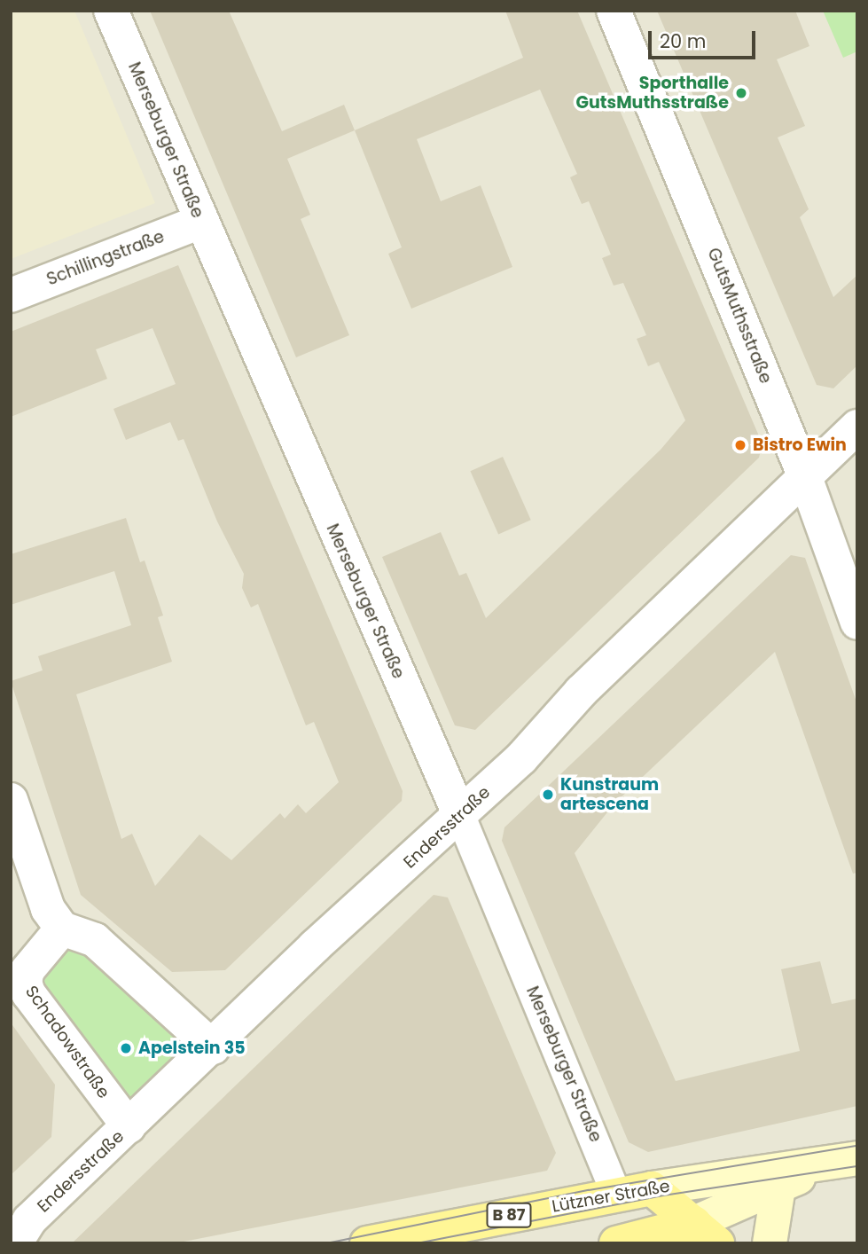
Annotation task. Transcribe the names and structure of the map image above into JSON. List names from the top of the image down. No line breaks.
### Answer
{"streets":{"main road":["Lützner Straße","B 87"],"street":["Merseburger Straße","Schillingstraße","GutsMuthsstraße","Endersstraße","Schadowstraße"]},"crossings":[["Merseburger Straße","Schillingstraße"],["Merseburger Straße","Endersstraße"],["Merseburger Straße","Lützner Straße"],["GutsMuthsstraße","Endersstraße"],["Endersstraße","Schadowstraße"]],"places":["Sporthalle GutsMuthsstraße","Bistro Ewin","Kunstraum artescena","Apelstein 35"],"scale_bar":"20 m"}
